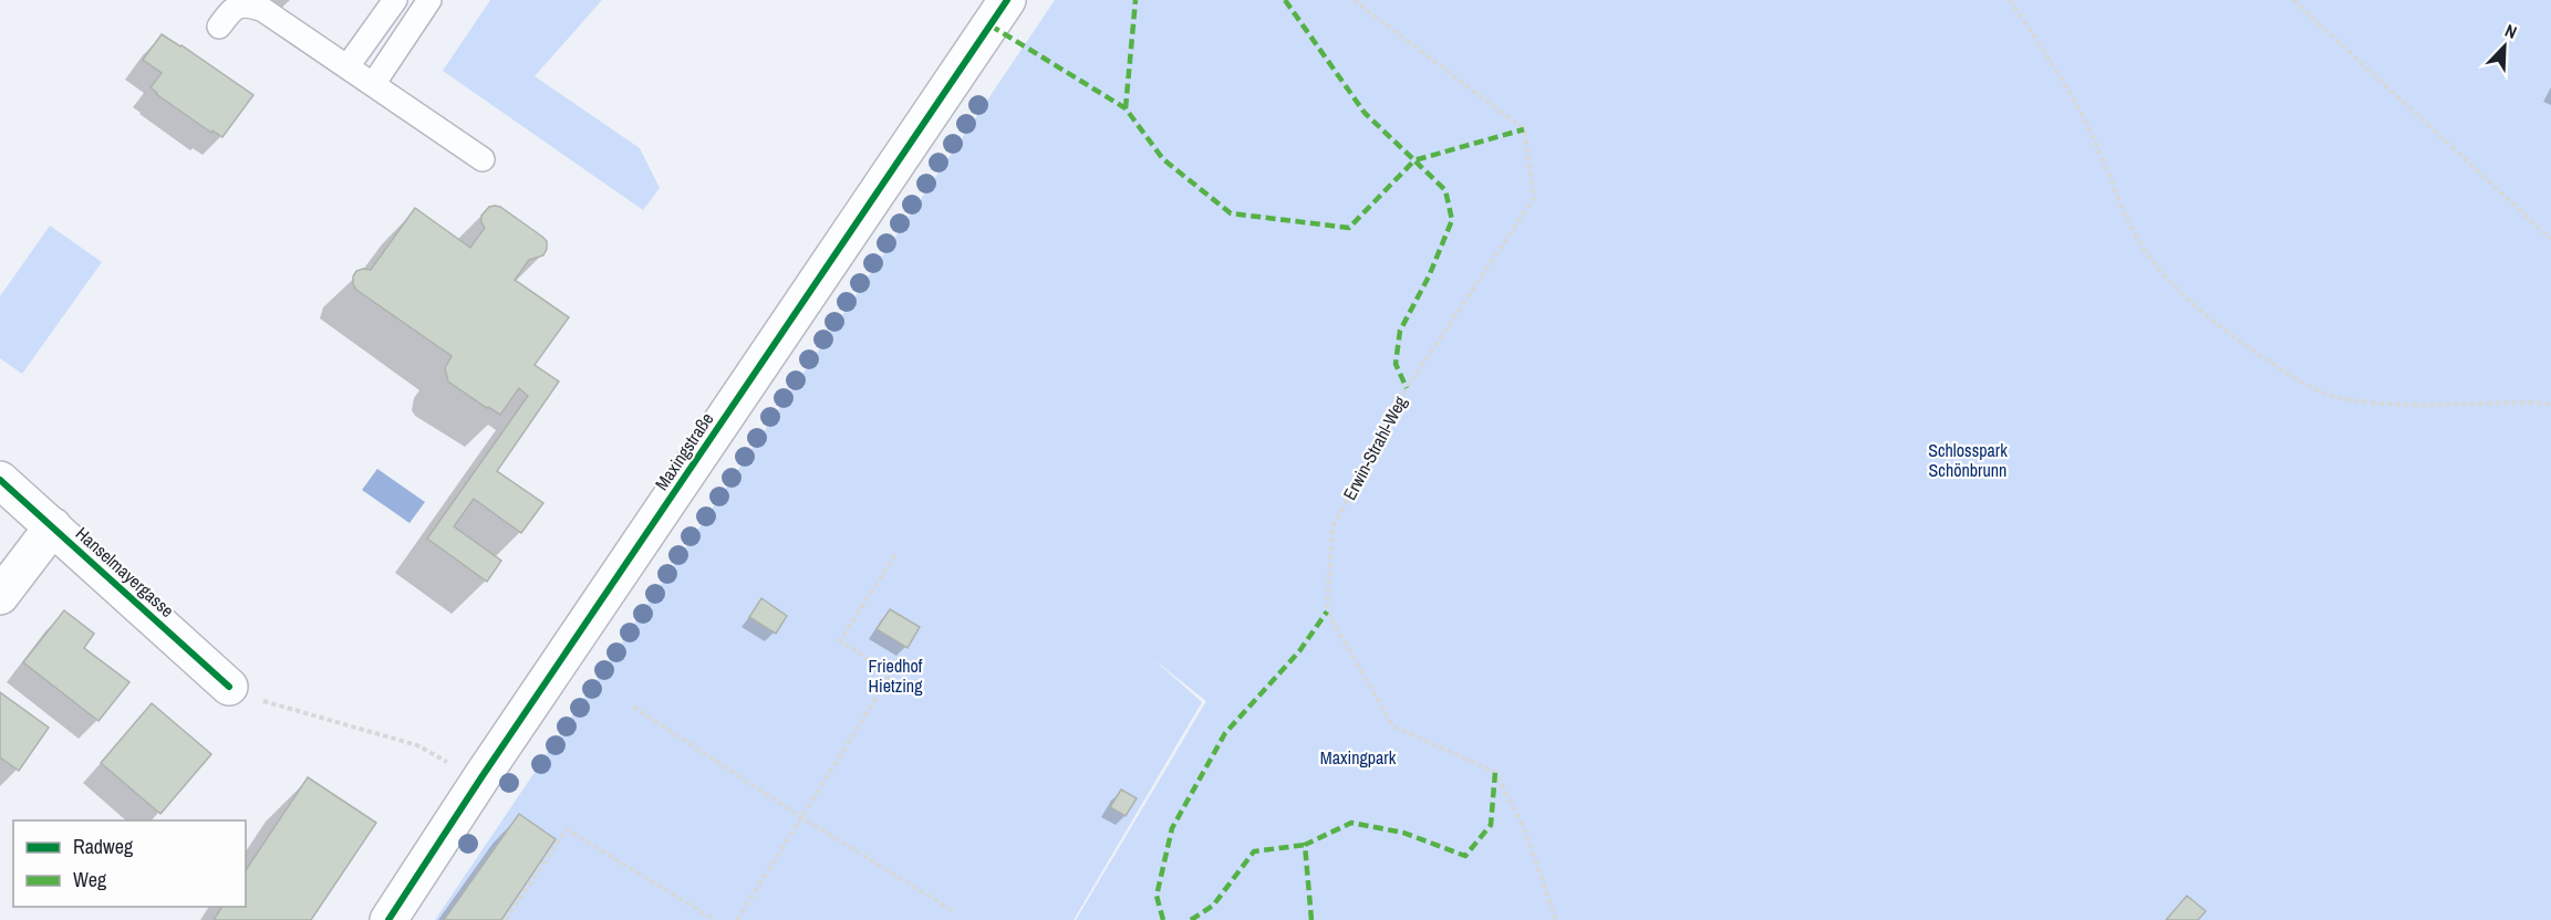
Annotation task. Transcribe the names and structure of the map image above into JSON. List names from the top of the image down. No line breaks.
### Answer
{"streets":{"street":["Maxingstraße","Hanselmayergasse"],"path":["Erwin-Strahl-Weg"]},"parks":["Schlosspark Schönbrunn","Friedhof Hietzing","Maxingpark"],"legend":["Radweg","Weg"],"north":"top right"}
